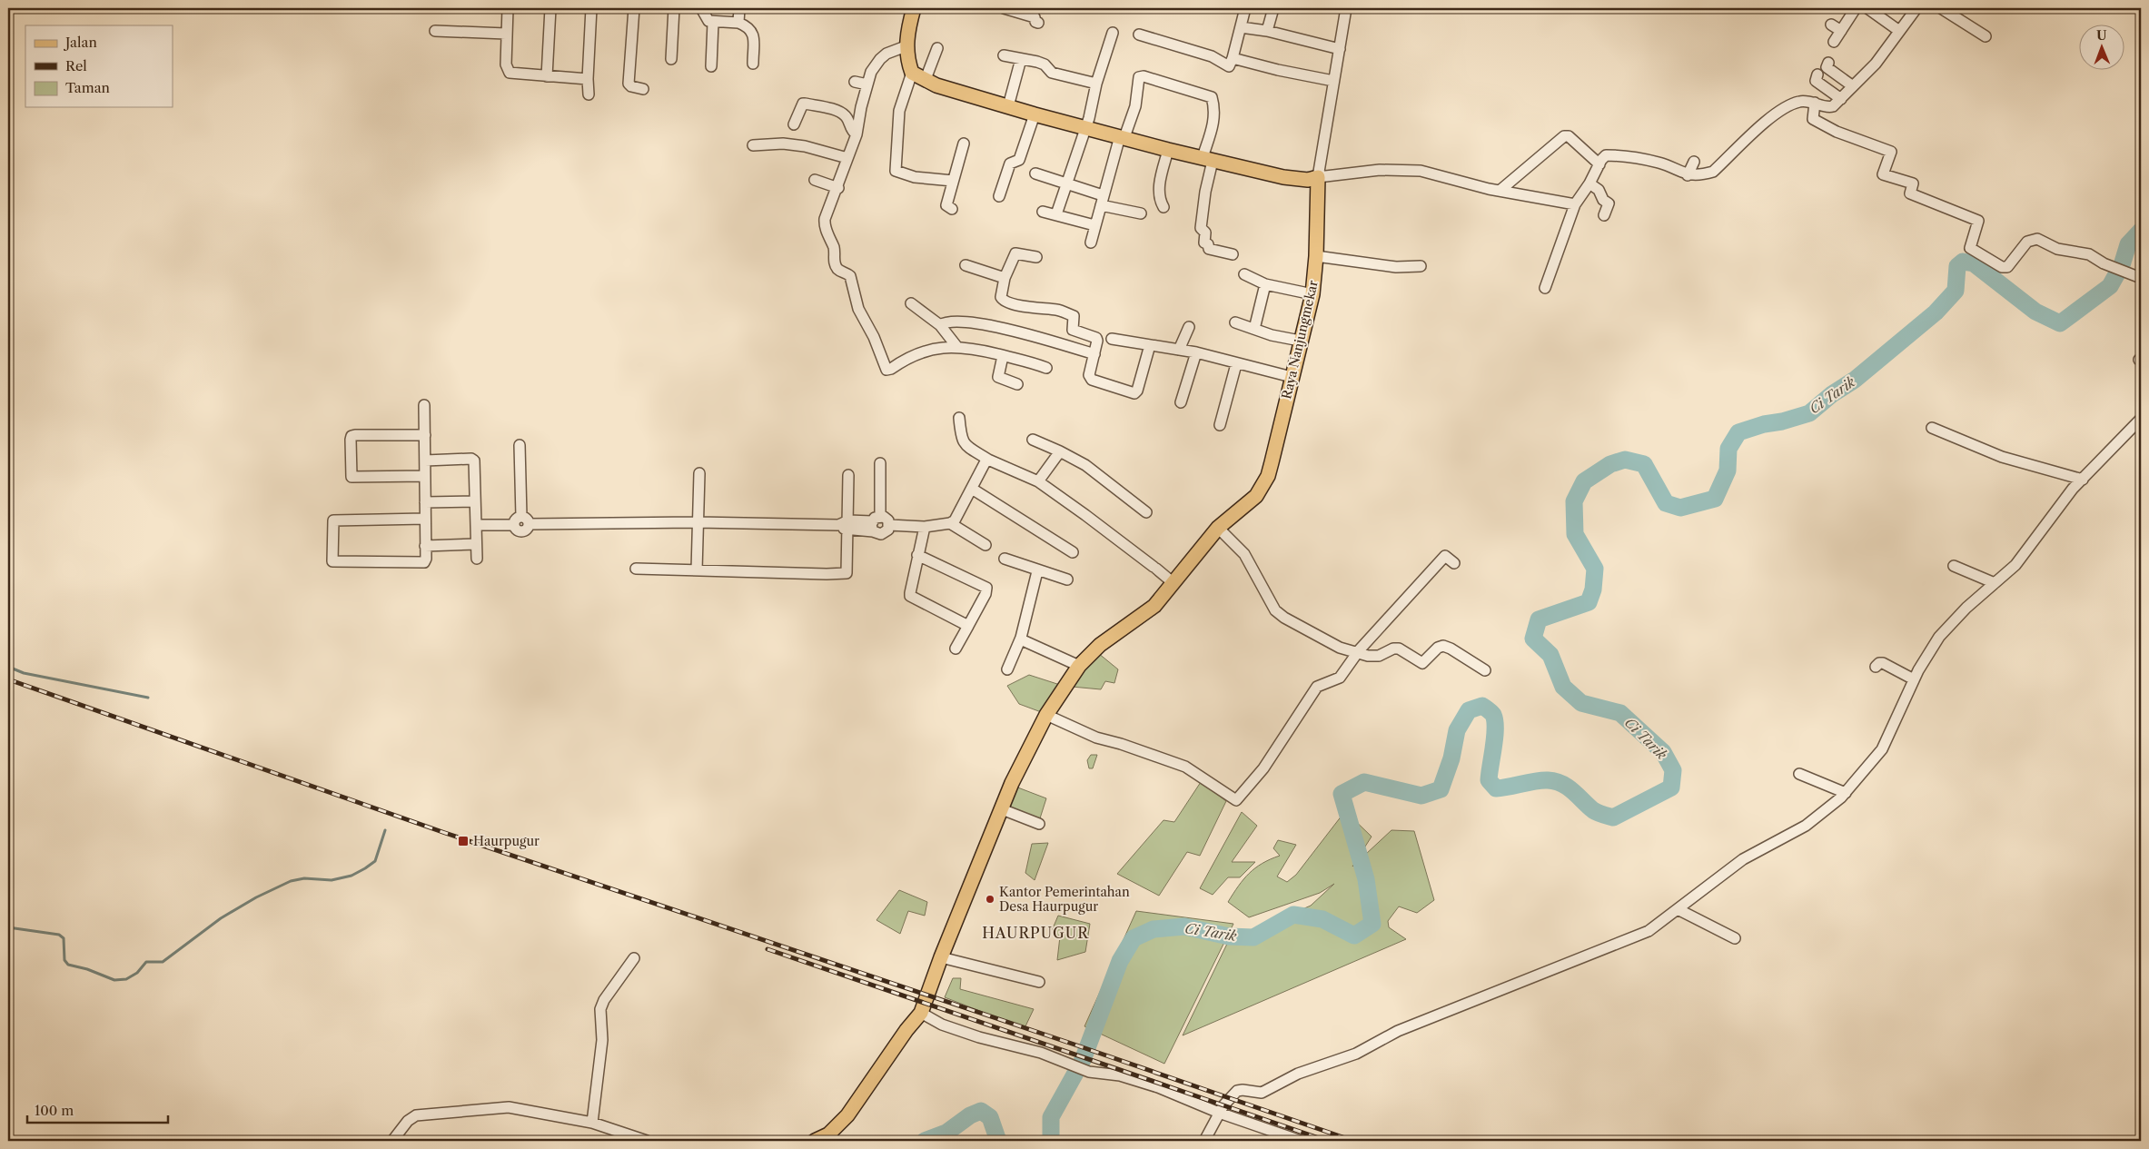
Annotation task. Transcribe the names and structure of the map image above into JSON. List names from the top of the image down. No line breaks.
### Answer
{"streets":{"main road":["Raya Nanjungmekar"]},"districts":["HAURPUGUR"],"water":["Ci Tarik"],"places":{"transit":["Haurpugur"],"other":["Kantor Pemerintahan Desa Haurpugur"]},"legend":["Jalan","Rel","Taman"],"scale_bar":"100 m","north":"top"}
